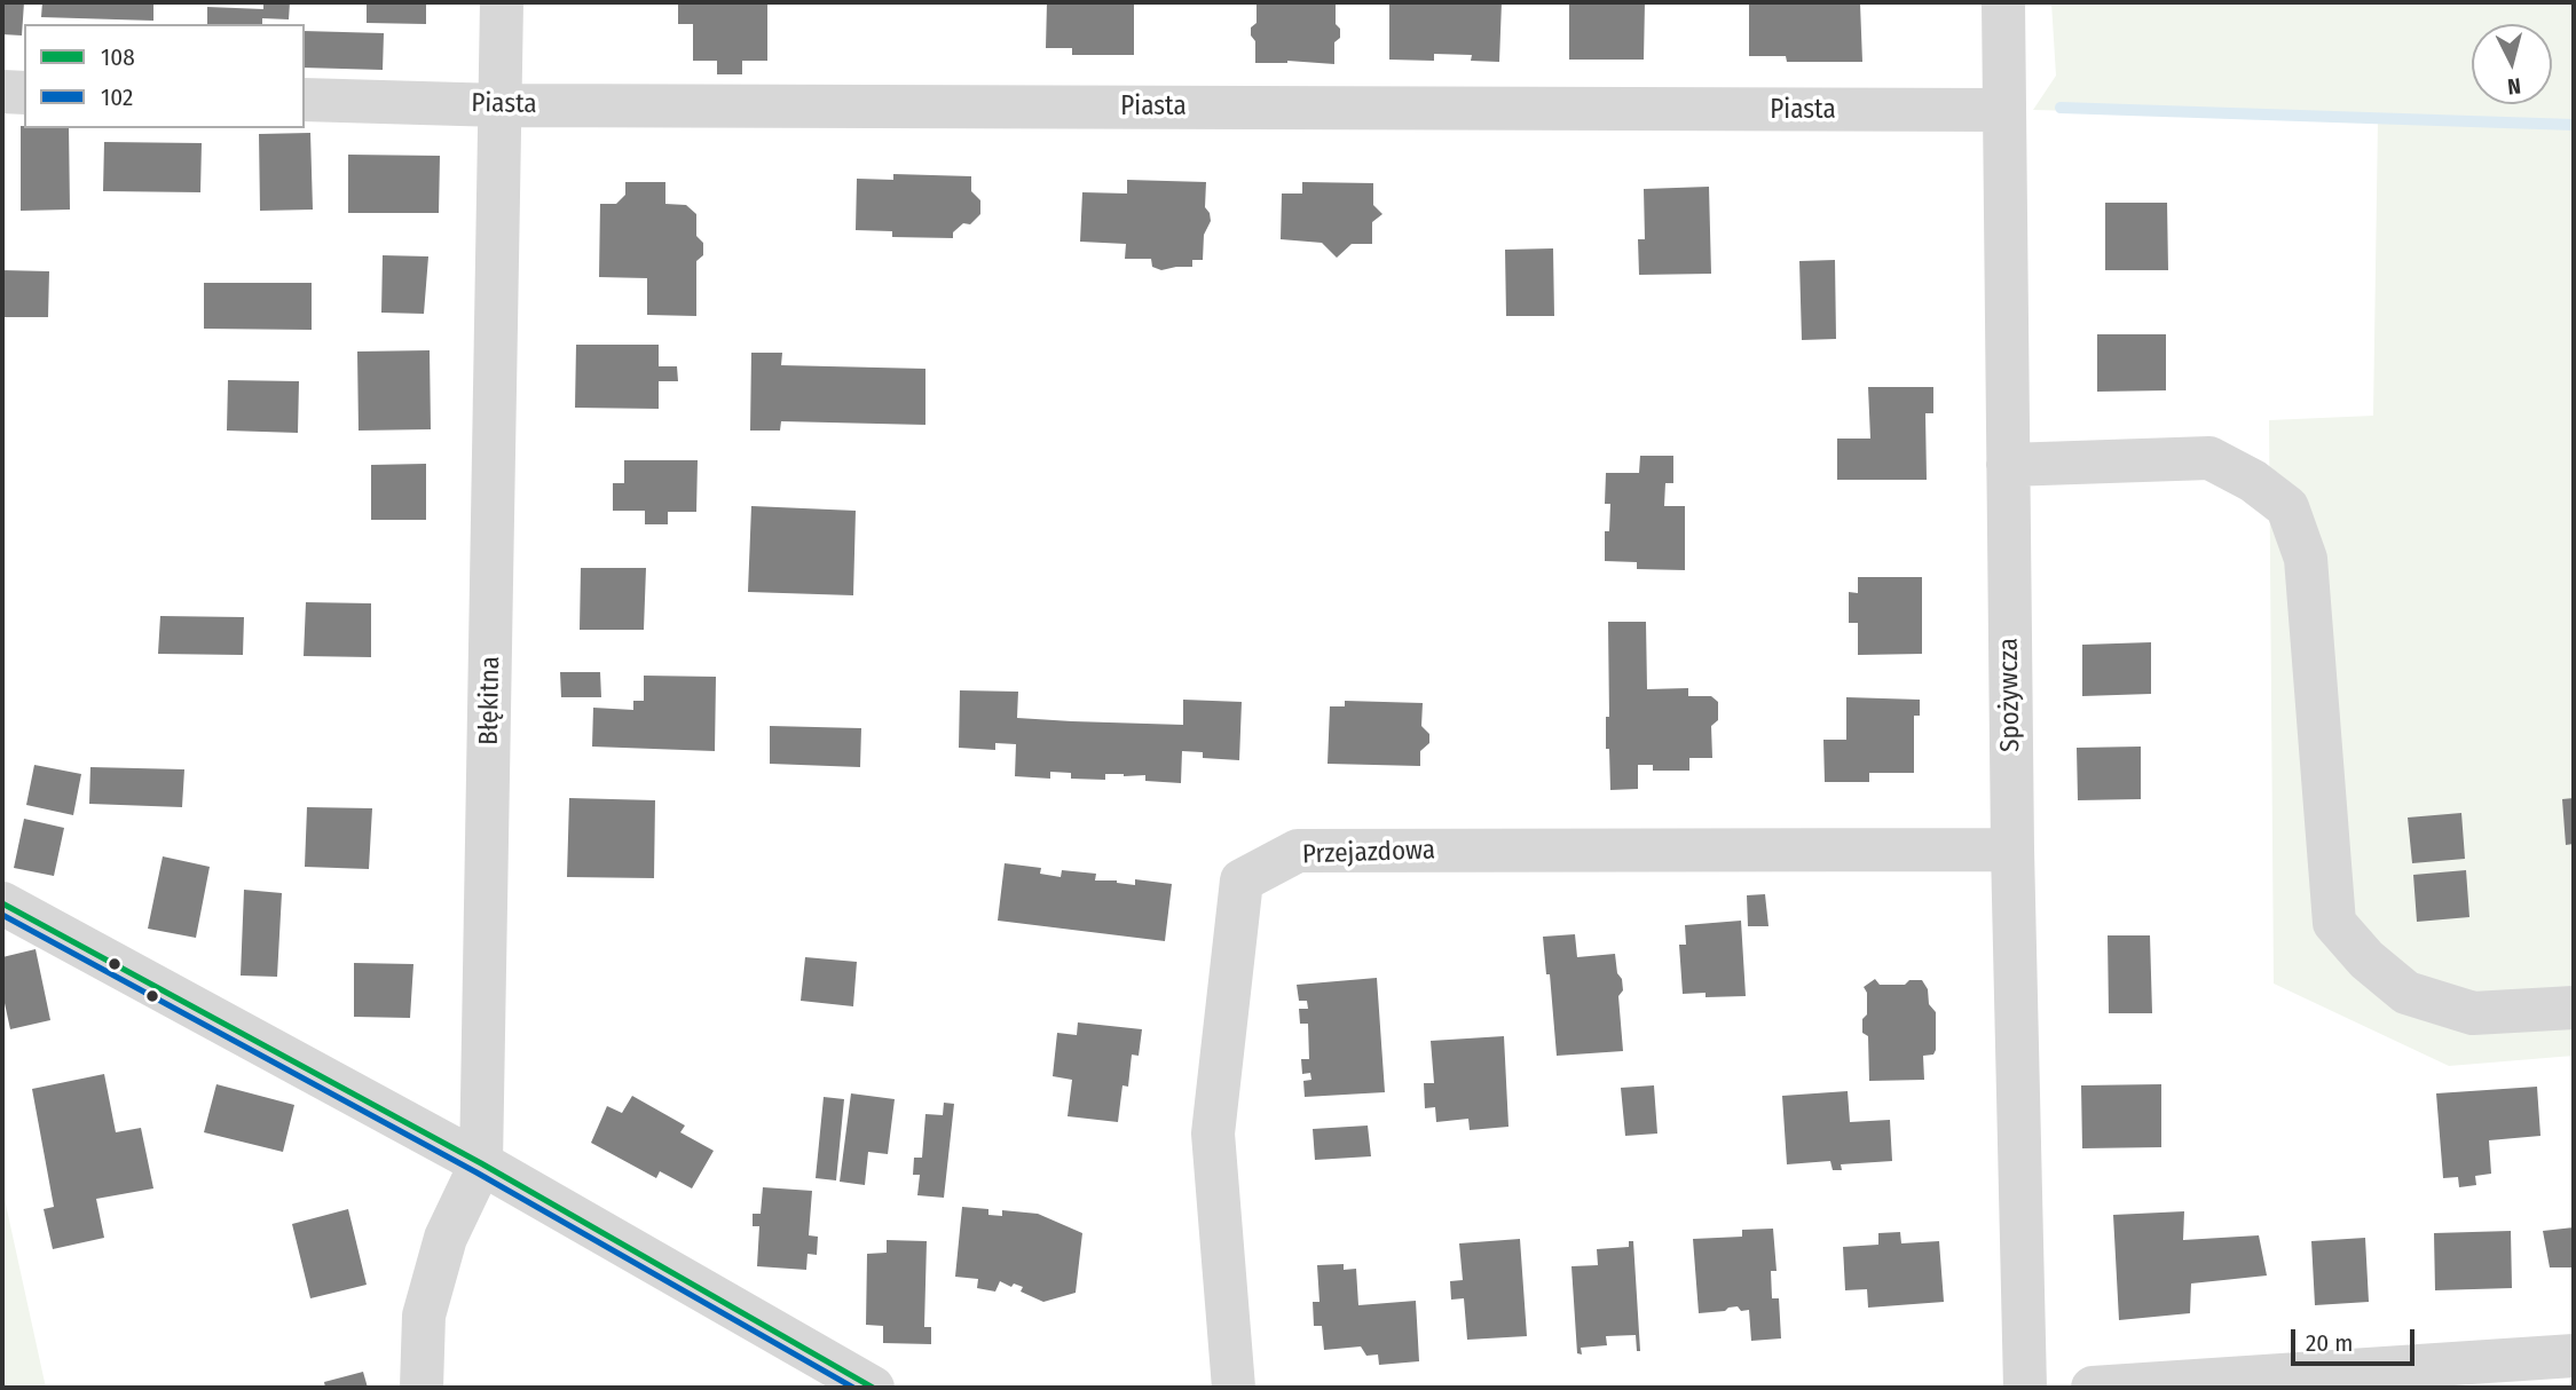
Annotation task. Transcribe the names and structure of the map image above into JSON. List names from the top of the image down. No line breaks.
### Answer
{"streets":{"street":["Piasta","Spożywcza","Błękitna","Przejazdowa"]},"crossings":[["Piasta","Spożywcza"],["Piasta","Błękitna"],["Spożywcza","Przejazdowa"]],"lines":["transit line 108","transit line 102"],"legend":["108","102"],"scale_bar":"20 m","north":"bottom"}
